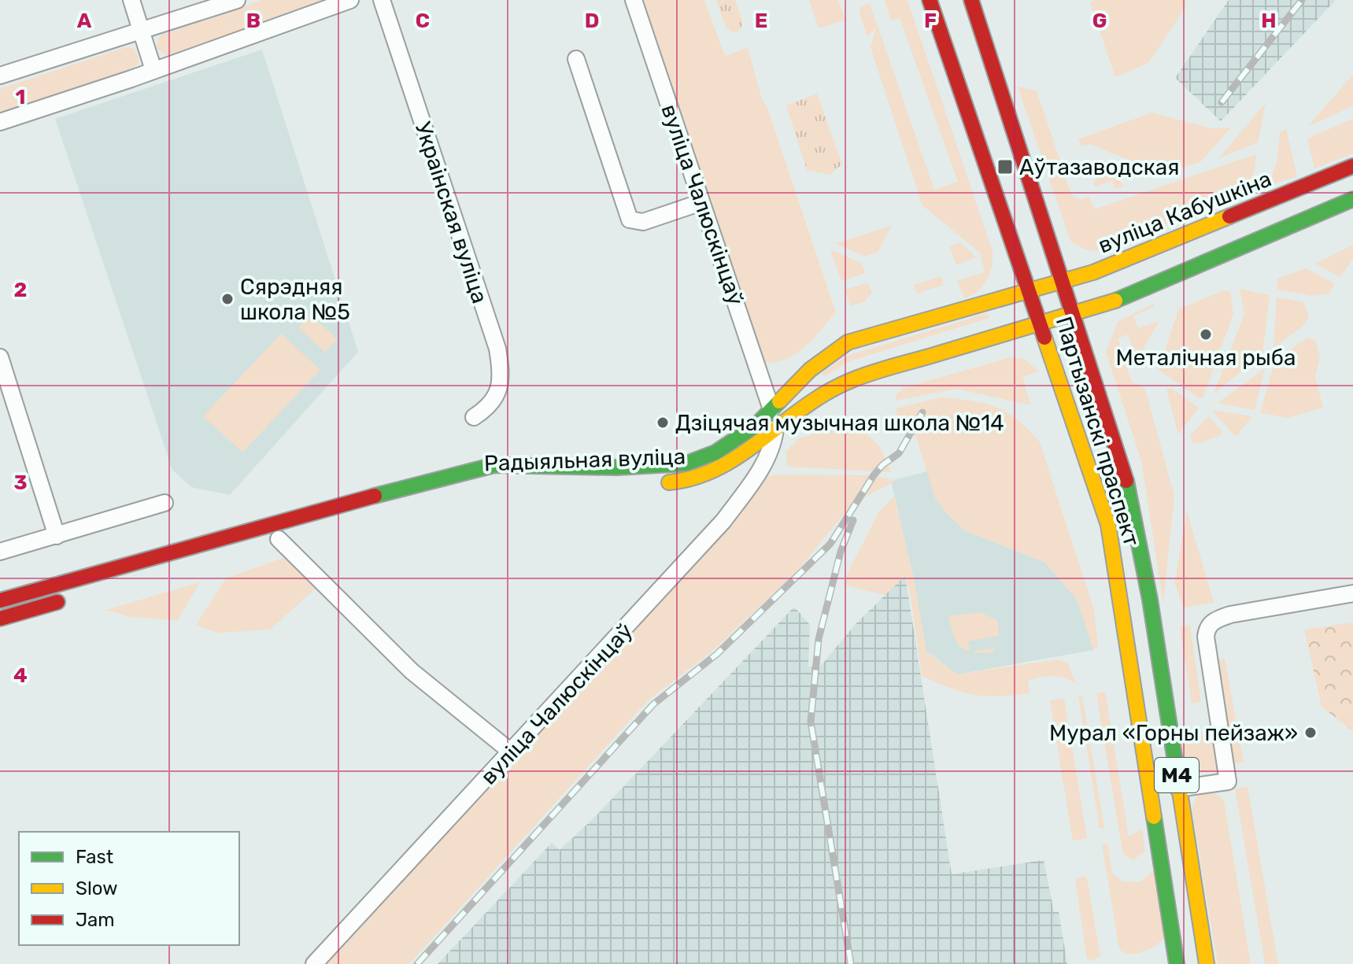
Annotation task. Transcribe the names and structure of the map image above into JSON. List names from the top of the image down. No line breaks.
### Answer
{"streets":{"main road":["вуліца Кабушкіна","Партызанскі праспект","Радыяльная вуліца","М4"],"street":["вуліца Чалюскінцаў","Украінская вуліца"]},"crossings":[["вуліца Чалюскінцаў","Радыяльная вуліца"],["вуліца Кабушкіна","Партызанскі праспект"],["вуліца Кабушкіна","Радыяльная вуліца"],["Партызанскі праспект","Радыяльная вуліца"]],"places":{"transit":["Аўтазаводская"],"other":["Сярэдняя школа №5","Металічная рыба","Дзіцячая музычная школа №14","Мурал «Горны пейзаж»"]},"legend":["Fast","Slow","Jam"],"grid":{"columns":["A","B","C","D","E","F","G","H"],"rows":["1","2","3","4"]}}
